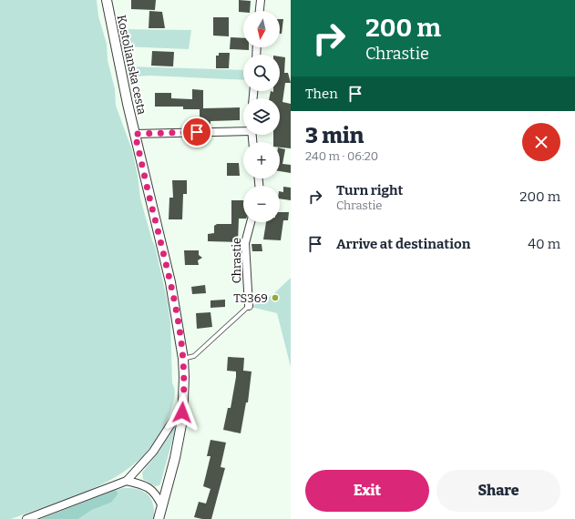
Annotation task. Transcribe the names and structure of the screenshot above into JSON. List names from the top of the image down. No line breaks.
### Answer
{"streets":{"street":["Kostolianska cesta","Chrastie"]},"places":["TS369"],"north":"bottom","page":{"turn":["200 m","Chrastie"],"map_buttons":["+","−"],"then":"Then","heading":["3 min","240 m · 06:20"],"list":[{"name":"Turn right","note":"Chrastie","value":"200 m"},{"name":"Arrive at destination","value":"40 m"}],"buttons":["Exit","Share"]}}
